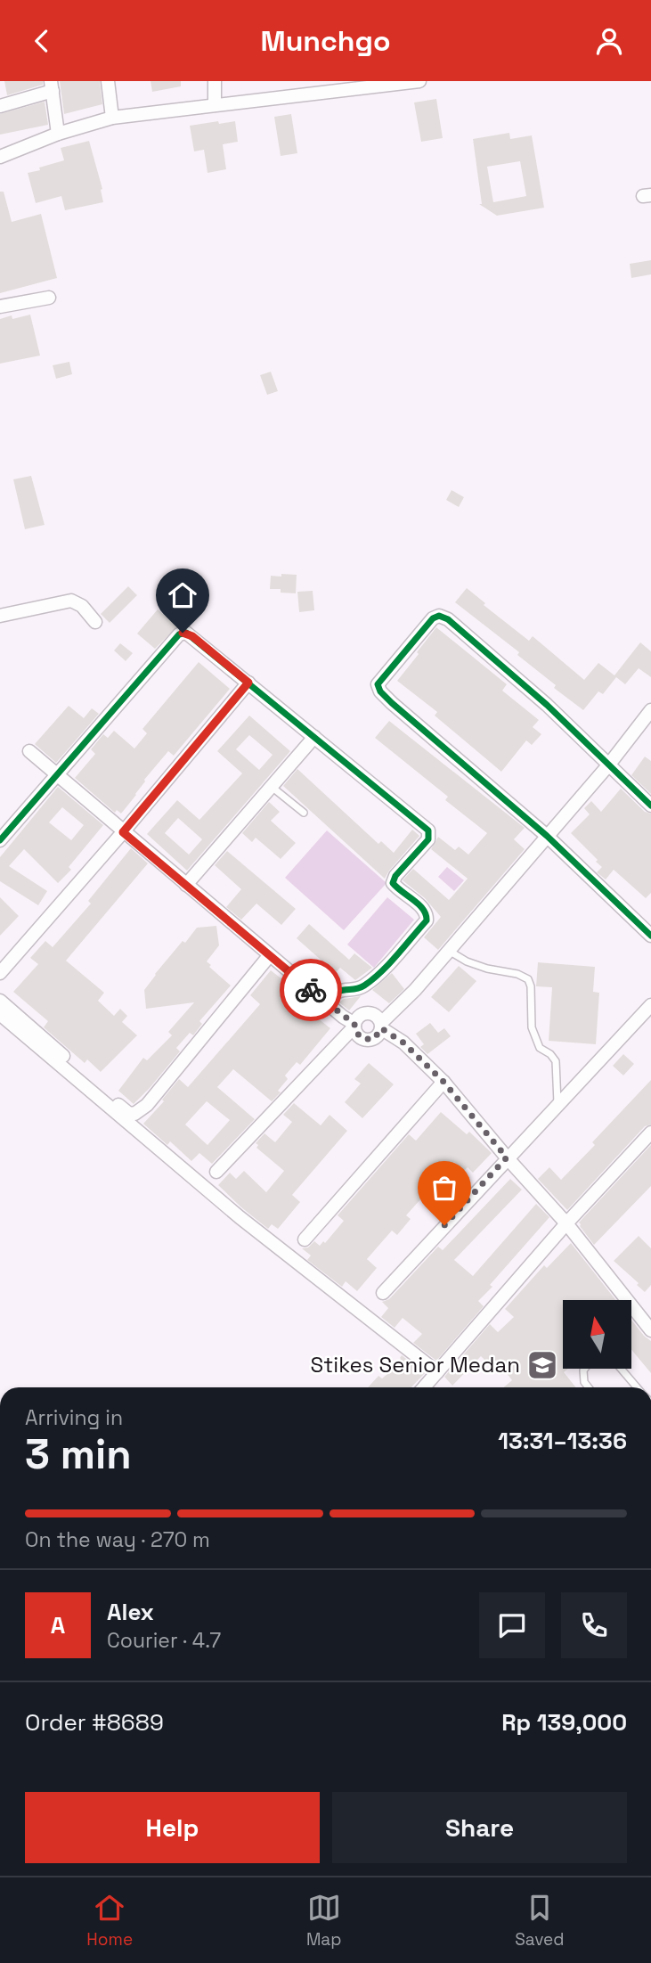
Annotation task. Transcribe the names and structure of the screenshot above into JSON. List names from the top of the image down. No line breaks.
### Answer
{"places":{"school or university":["Stikes Senior Medan"]},"north":"top","page":{"header":"Munchgo","heading":["3 min","Arriving in","13:31–13:36"],"panel":["Alex","Courier · 4.7","Order #8689","Rp 139,000"],"bar":"On the way · 270 m","round":"A","buttons":["Help","Share"],"tabs":["Home","Map","Saved"]}}
